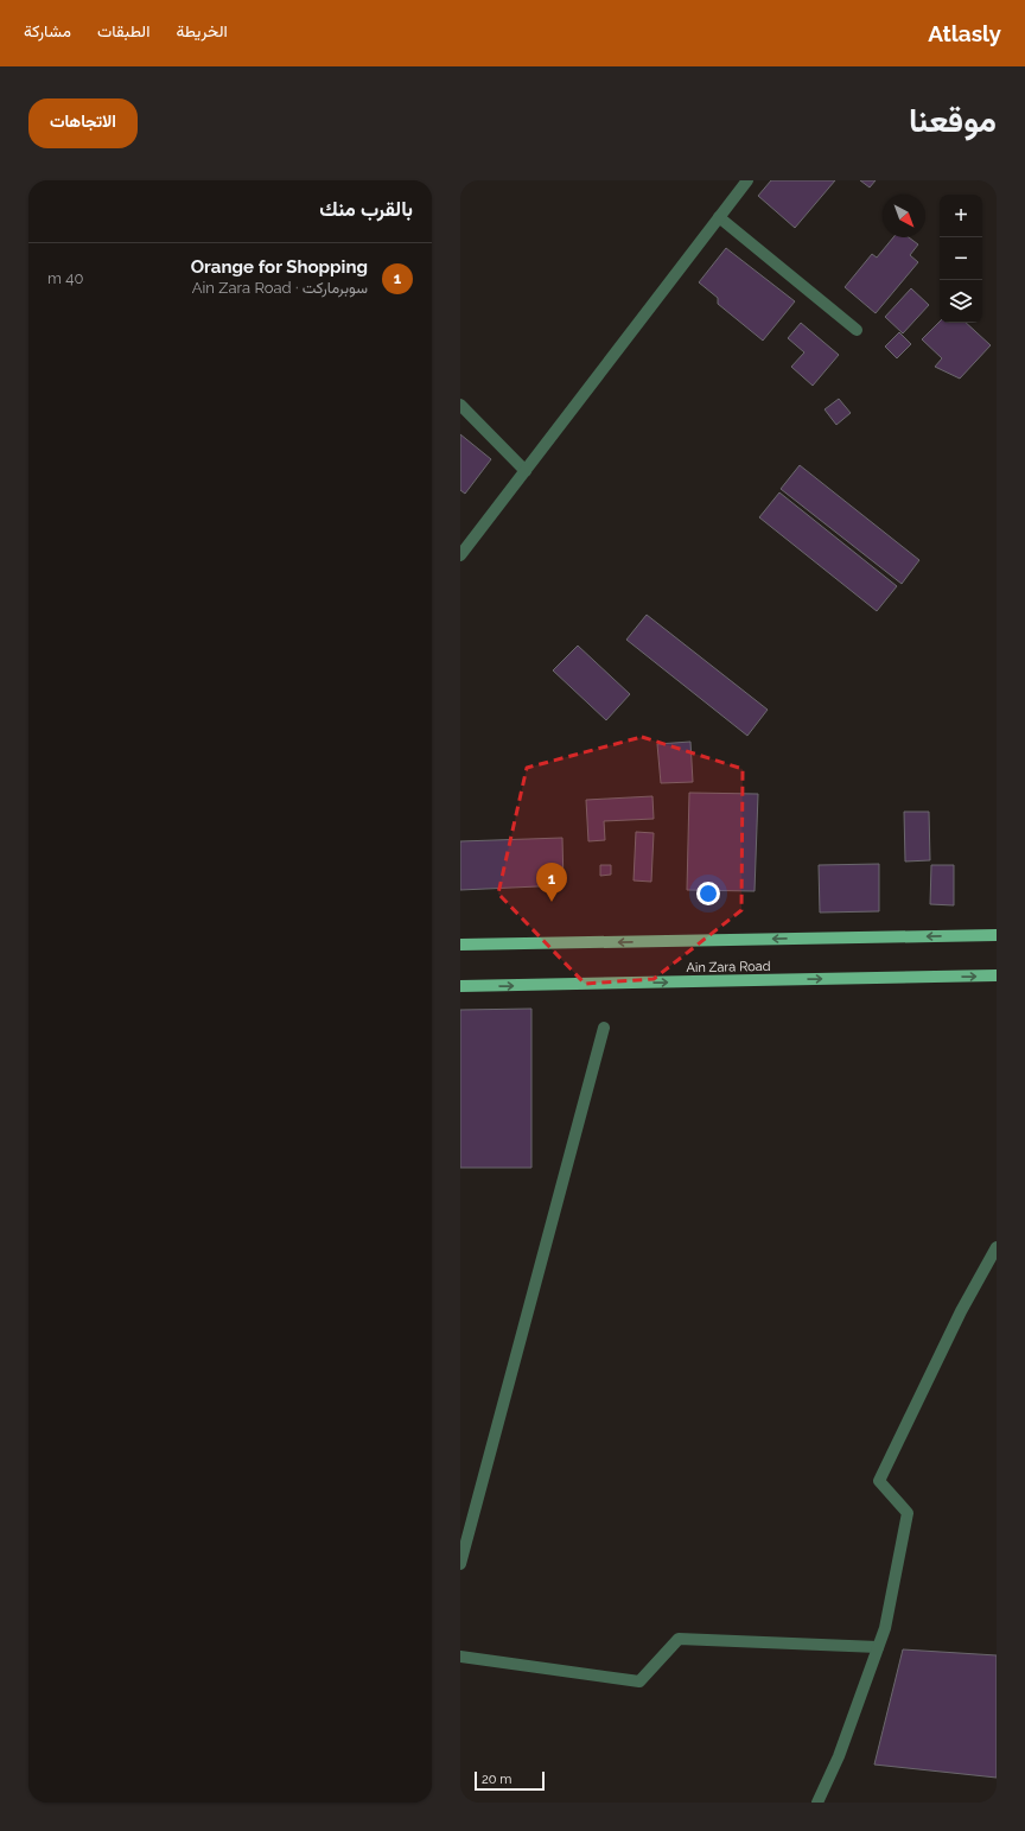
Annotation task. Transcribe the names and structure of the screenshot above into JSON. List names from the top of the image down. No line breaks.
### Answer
{"streets":{"main road":["Ain Zara Road"]},"scale_bar":"20 m","north":"bottom right","page":{"header":"Atlasly","nav":["الخريطة","الطبقات","مشاركة"],"title":"موقعنا","buttons":"الاتجاهات","heading":"بالقرب منك","map_buttons":["+","−"],"list":[{"mark":"1","name":"Orange for Shopping","note":"سوبرماركت · Ain Zara Road","value":"40 m"}],"pins":"1","scale":"20 m"}}
